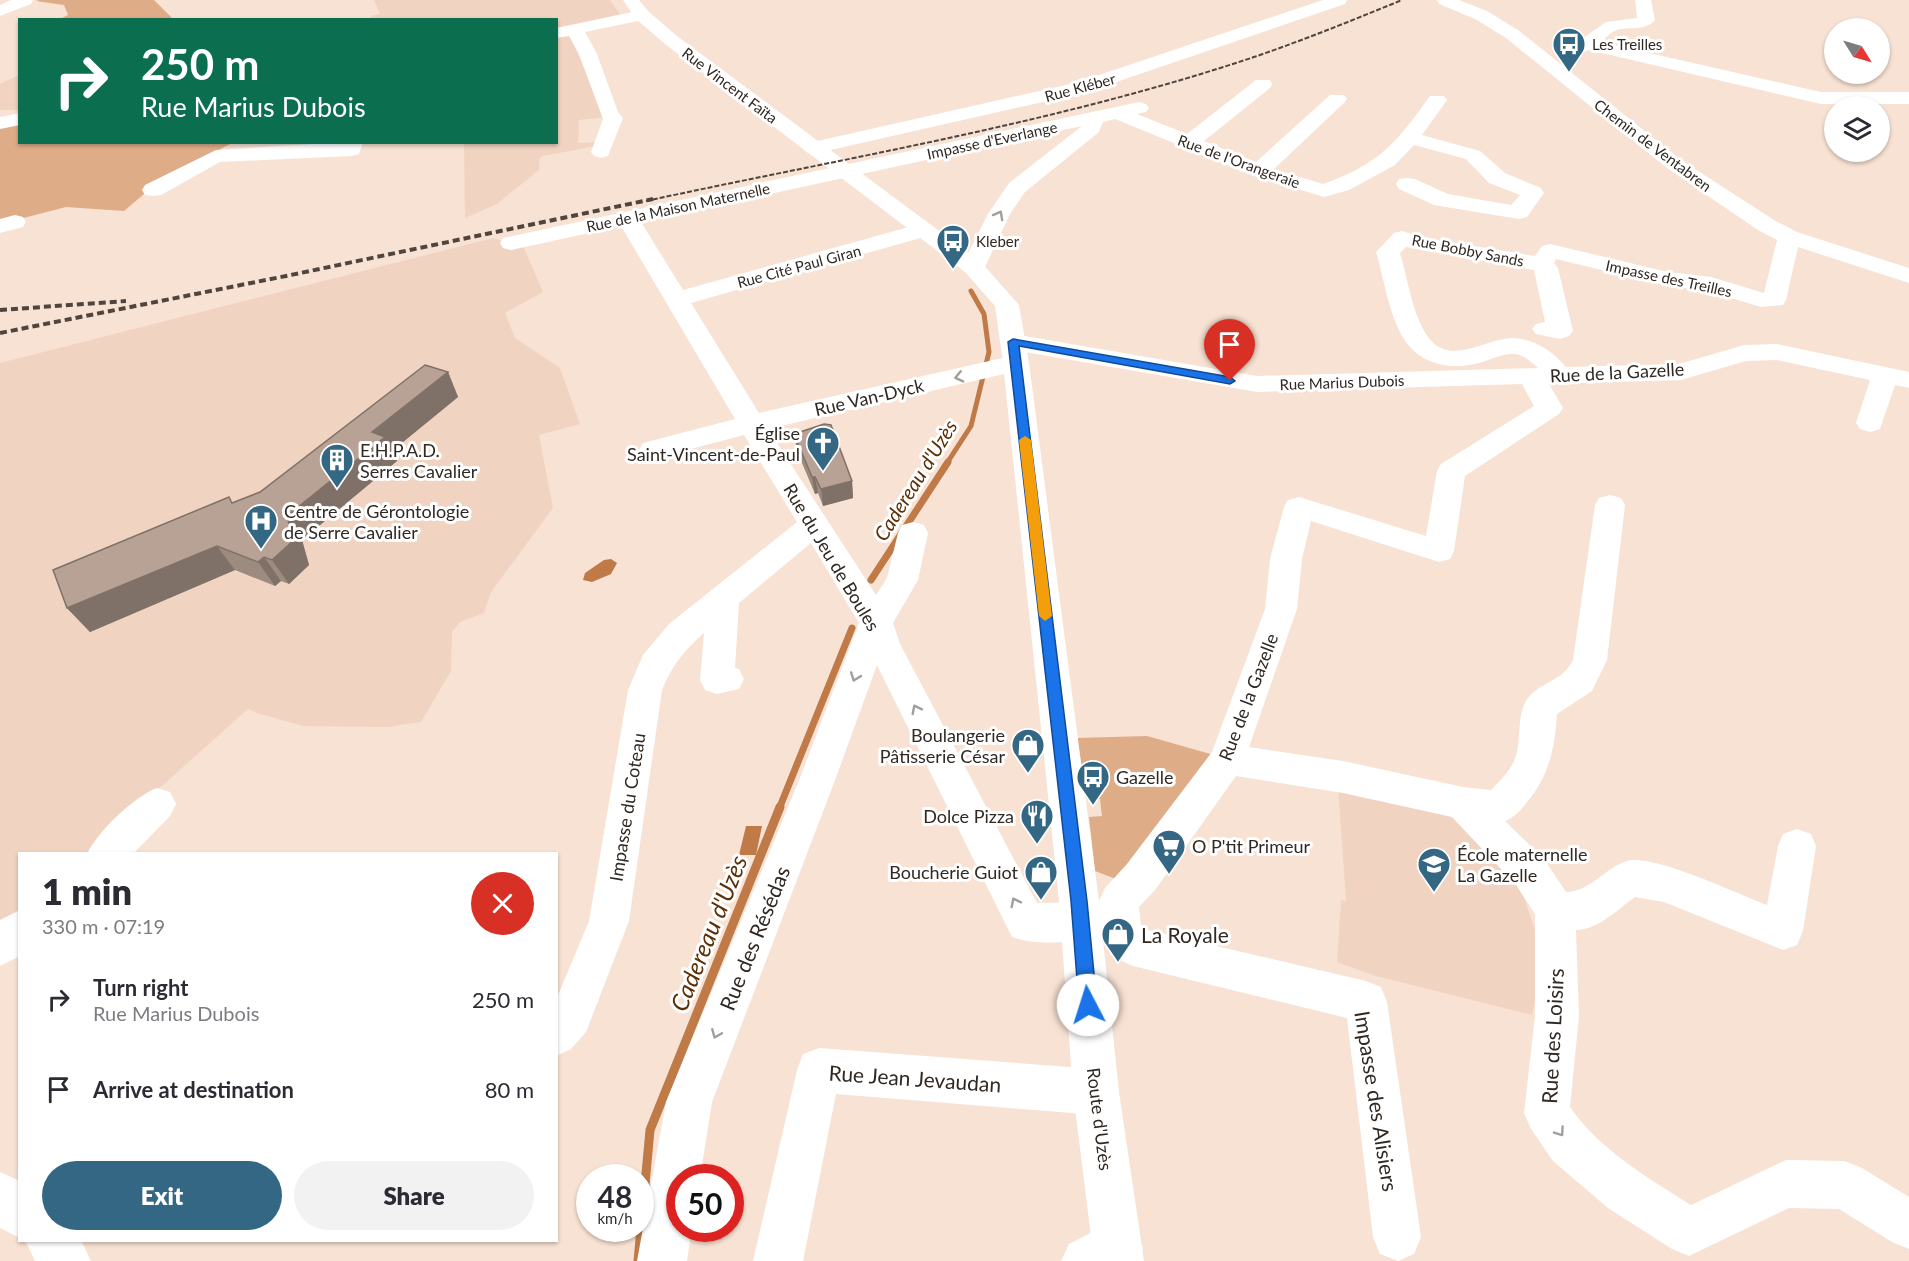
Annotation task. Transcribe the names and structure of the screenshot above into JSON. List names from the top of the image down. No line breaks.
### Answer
{"streets":{"street":["Rue Vincent Faïta","Rue Kléber","Impasse d'Everlange","Chemin de Ventabren","Rue de l'Orangeraie","Rue de la Maison Maternelle","Rue Bobby Sands","Rue Cité Paul Giran","Impasse des Treilles","Rue de la Gazelle","Rue Marius Dubois","Rue Van-Dyck","Rue du Jeu de Boules","Impasse du Coteau","Rue des Résédas","Rue des Loisirs","Rue Jean Jevaudan","Impasse des Alisiers","Route d'Uzès"]},"crossings":[["Rue Vincent Faïta","Rue Kléber"],["Rue Vincent Faïta","Impasse d'Everlange"],["Rue Vincent Faïta","Rue de la Maison Maternelle"],["Rue Vincent Faïta","Route d'Uzès"],["Rue Kléber","Impasse d'Everlange"],["Rue Kléber","Rue de la Maison Maternelle"],["Rue Kléber","Route d'Uzès"],["Impasse d'Everlange","Rue de l'Orangeraie"],["Impasse d'Everlange","Rue de la Maison Maternelle"],["Impasse d'Everlange","Route d'Uzès"],["Chemin de Ventabren","Impasse des Treilles"],["Rue de la Maison Maternelle","Rue du Jeu de Boules"],["Rue de la Maison Maternelle","Route d'Uzès"],["Rue Bobby Sands","Impasse des Treilles"],["Rue Bobby Sands","Rue de la Gazelle"],["Rue Bobby Sands","Rue Marius Dubois"],["Rue Cité Paul Giran","Rue du Jeu de Boules"],["Rue Cité Paul Giran","Route d'Uzès"],["Rue de la Gazelle","Rue Marius Dubois"],["Rue de la Gazelle","Rue du Jeu de Boules"],["Rue de la Gazelle","Impasse des Alisiers"],["Rue de la Gazelle","Route d'Uzès"],["Rue Marius Dubois","Rue Van-Dyck"],["Rue Marius Dubois","Route d'Uzès"],["Rue Van-Dyck","Rue du Jeu de Boules"],["Rue Van-Dyck","Route d'Uzès"],["Rue du Jeu de Boules","Impasse du Coteau"],["Rue du Jeu de Boules","Rue des Résédas"],["Rue du Jeu de Boules","Impasse des Alisiers"],["Rue du Jeu de Boules","Route d'Uzès"],["Rue Jean Jevaudan","Route d'Uzès"],["Impasse des Alisiers","Route d'Uzès"]],"one_way":["Rue Van-Dyck","Rue du Jeu de Boules","Rue des Résédas"],"water":["Cadereau d'Uzès"],"places":{"bus stop":["Les Treilles","Kleber","Gazelle"],"church":["Église Saint-Vincent-de-Paul"],"building":["E.H.P.A.D. Serres Cavalier"],"hospital":["Centre de Gérontologie de Serre Cavalier"],"shop":["Boulangerie Pâtisserie César","Boucherie Guiot","La Royale"],"restaurant":["Dolce Pizza"],"supermarket":["O P'tit Primeur"],"school or university":["École maternelle La Gazelle"]},"north":"bottom right","page":{"turn":["250 m","Rue Marius Dubois"],"heading":["1 min","330 m · 07:19"],"list":[{"name":"Turn right","note":"Rue Marius Dubois","value":"250 m"},{"name":"Arrive at destination","value":"80 m"}],"buttons":["Exit","Share"],"speed":"48 km/h","limit":"50"}}
